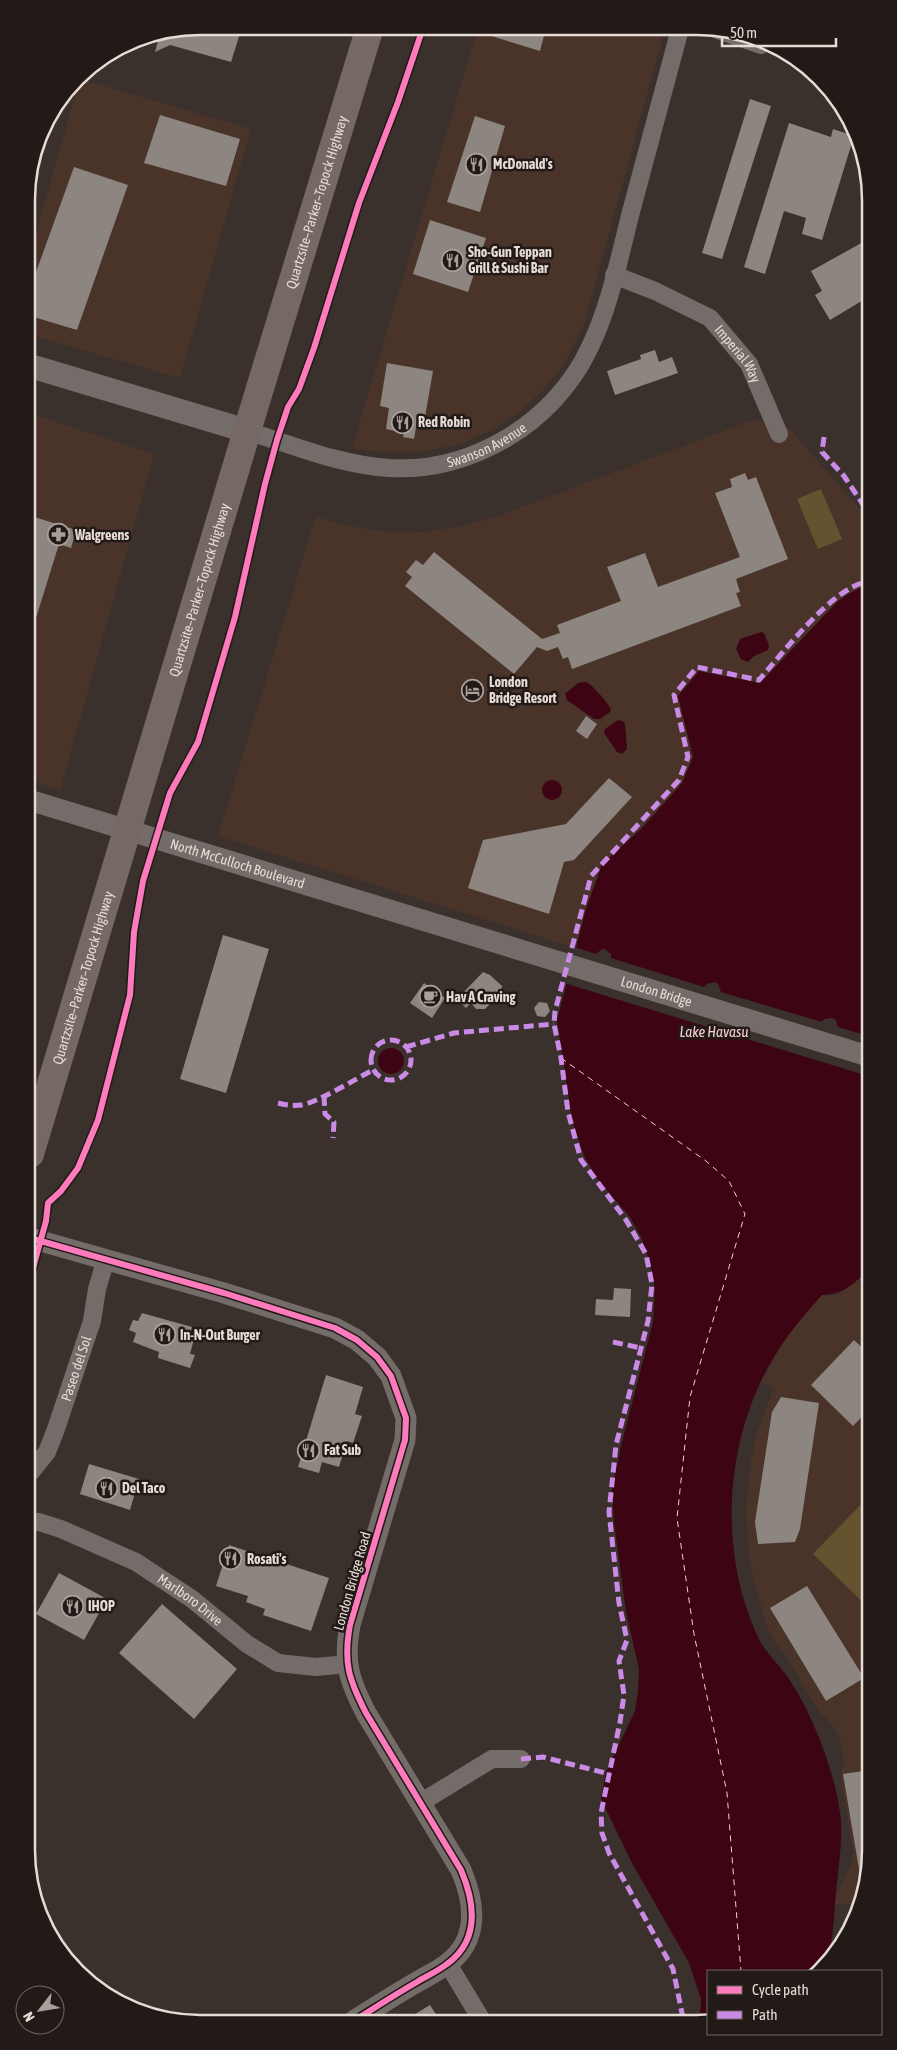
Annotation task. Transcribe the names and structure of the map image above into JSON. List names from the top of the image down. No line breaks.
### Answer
{"streets":{"highway":["Quartzsite–Parker–Topock Highway"],"main road":["Swanson Avenue"],"street":["Imperial Way","North McCulloch Boulevard","London Bridge","Paseo del Sol","London Bridge Road","Marlboro Drive"]},"crossings":[["Quartzsite–Parker–Topock Highway","Swanson Avenue"],["Imperial Way","Swanson Avenue"],["North McCulloch Boulevard","London Bridge"],["Paseo del Sol","London Bridge Road"],["London Bridge Road","Marlboro Drive"]],"water":["Lake Havasu"],"places":{"restaurant":["McDonald's","Sho-Gun Teppan Grill & Sushi Bar","Red Robin","In-N-Out Burger","Fat Sub","Del Taco","Rosati's","IHOP"],"pharmacy":["Walgreens"],"hotel":["London Bridge Resort"],"cafe":["Hav A Craving"]},"legend":["Cycle path","Path"],"scale_bar":"50 m","north":"bottom left"}
